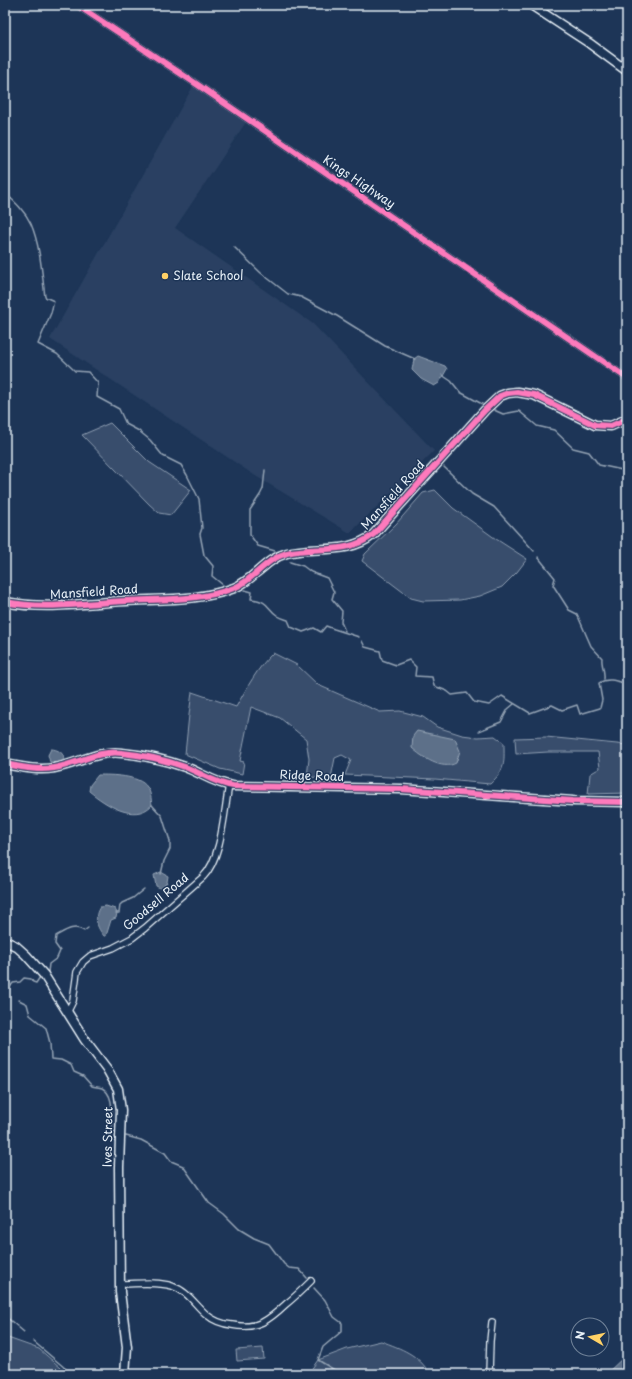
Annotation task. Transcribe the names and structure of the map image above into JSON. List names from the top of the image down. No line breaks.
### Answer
{"streets":{"street":["Kings Highway","Mansfield Road","Ridge Road","Goodsell Road","Ives Street"]},"crossings":[["Ridge Road","Goodsell Road"],["Goodsell Road","Ives Street"]],"places":["Slate School"],"north":"left"}
